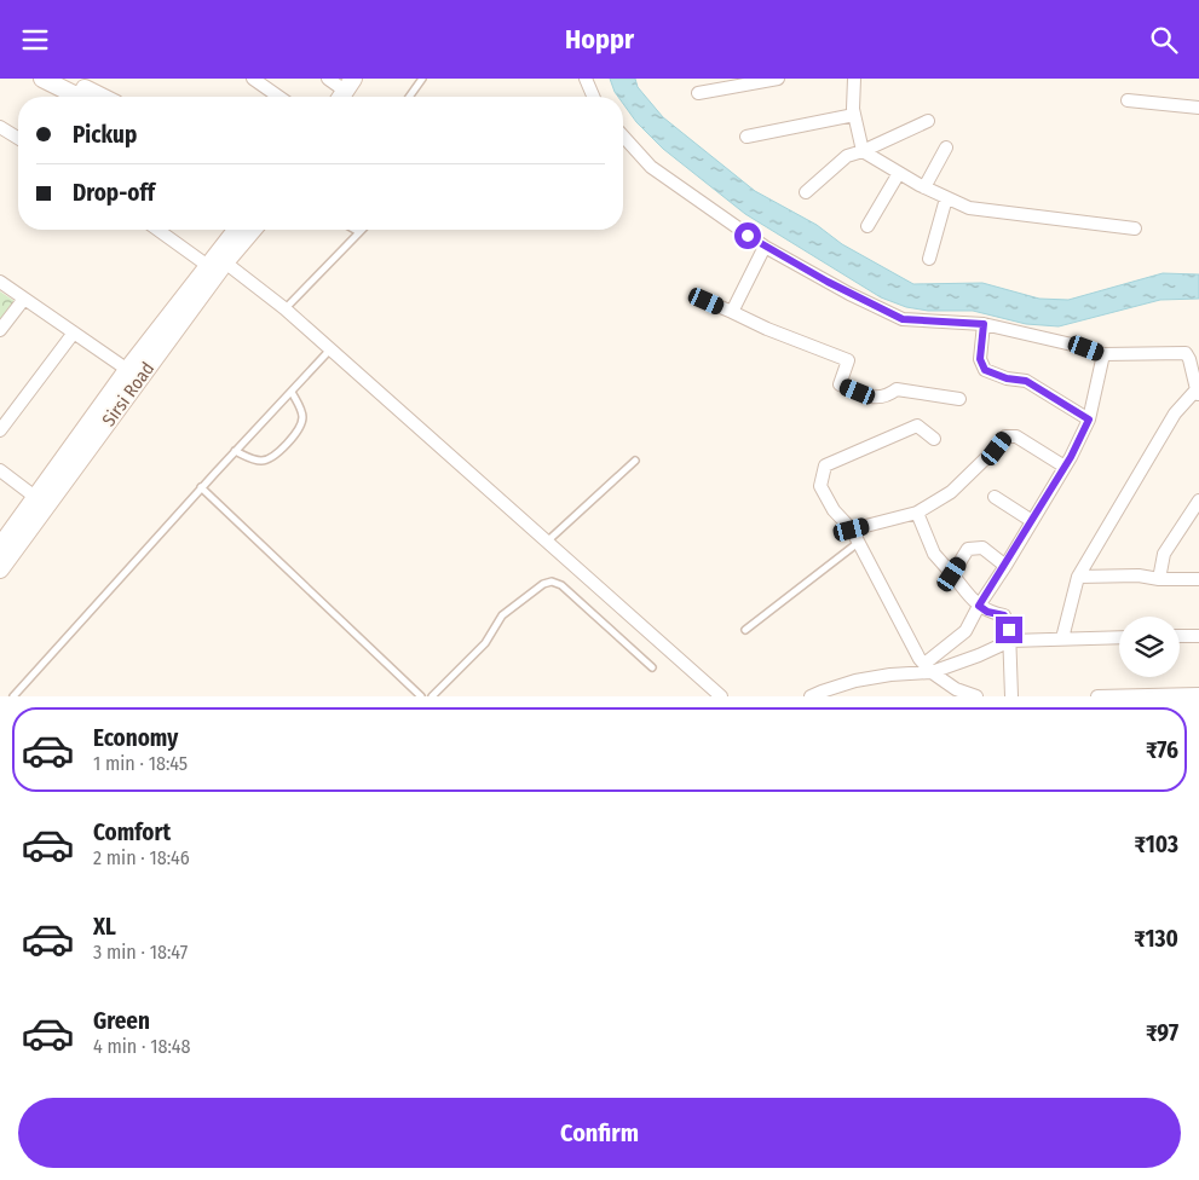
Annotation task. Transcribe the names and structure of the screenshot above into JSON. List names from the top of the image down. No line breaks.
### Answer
{"streets":{"street":["Sirsi Road"]},"page":{"header":"Hoppr","banner":["Pickup","Drop-off"],"list":[{"name":"Economy","note":"1 min · 18:45","value":"₹76"},{"name":"Comfort","note":"2 min · 18:46","value":"₹103"},{"name":"XL","note":"3 min · 18:47","value":"₹130"},{"name":"Green","note":"4 min · 18:48","value":"₹97"}],"buttons":"Confirm"}}
